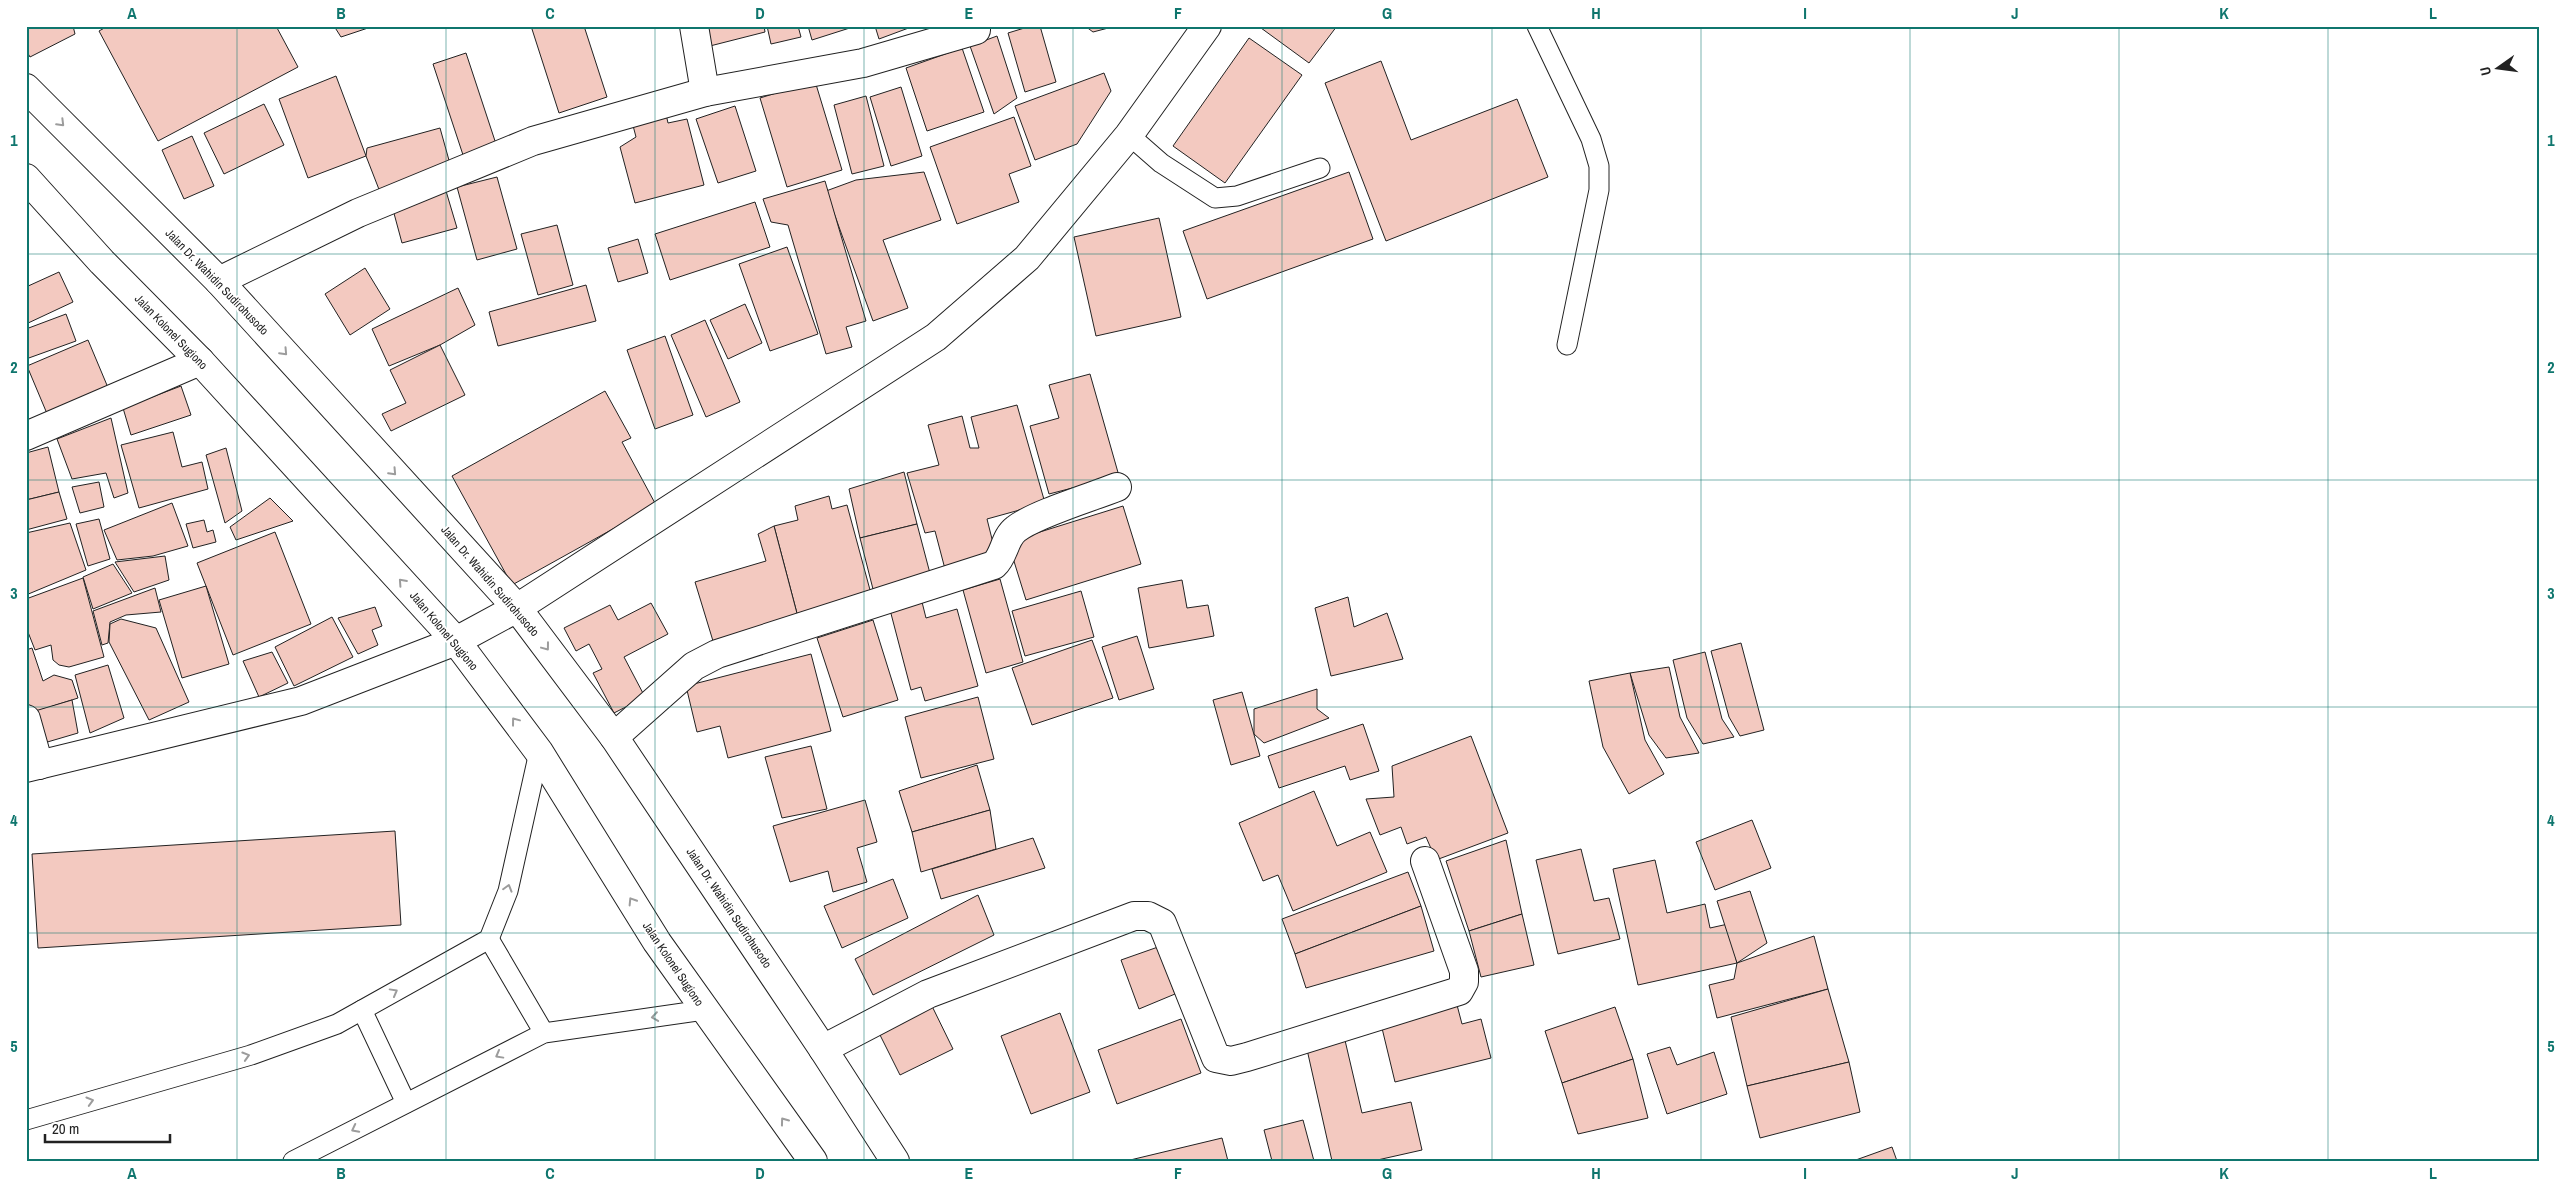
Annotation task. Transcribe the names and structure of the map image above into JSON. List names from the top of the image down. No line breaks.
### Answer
{"streets":{"main road":["Jalan Dr. Wahidin Sudirohusodo","Jalan Kolonel Sugiono"]},"one_way":["Jalan Dr. Wahidin Sudirohusodo","Jalan Kolonel Sugiono"],"scale_bar":"20 m","north":"left","grid":{"columns":["A","B","C","D","E","F","G","H","I","J","K","L"],"rows":["1","2","3","4","5"]}}
